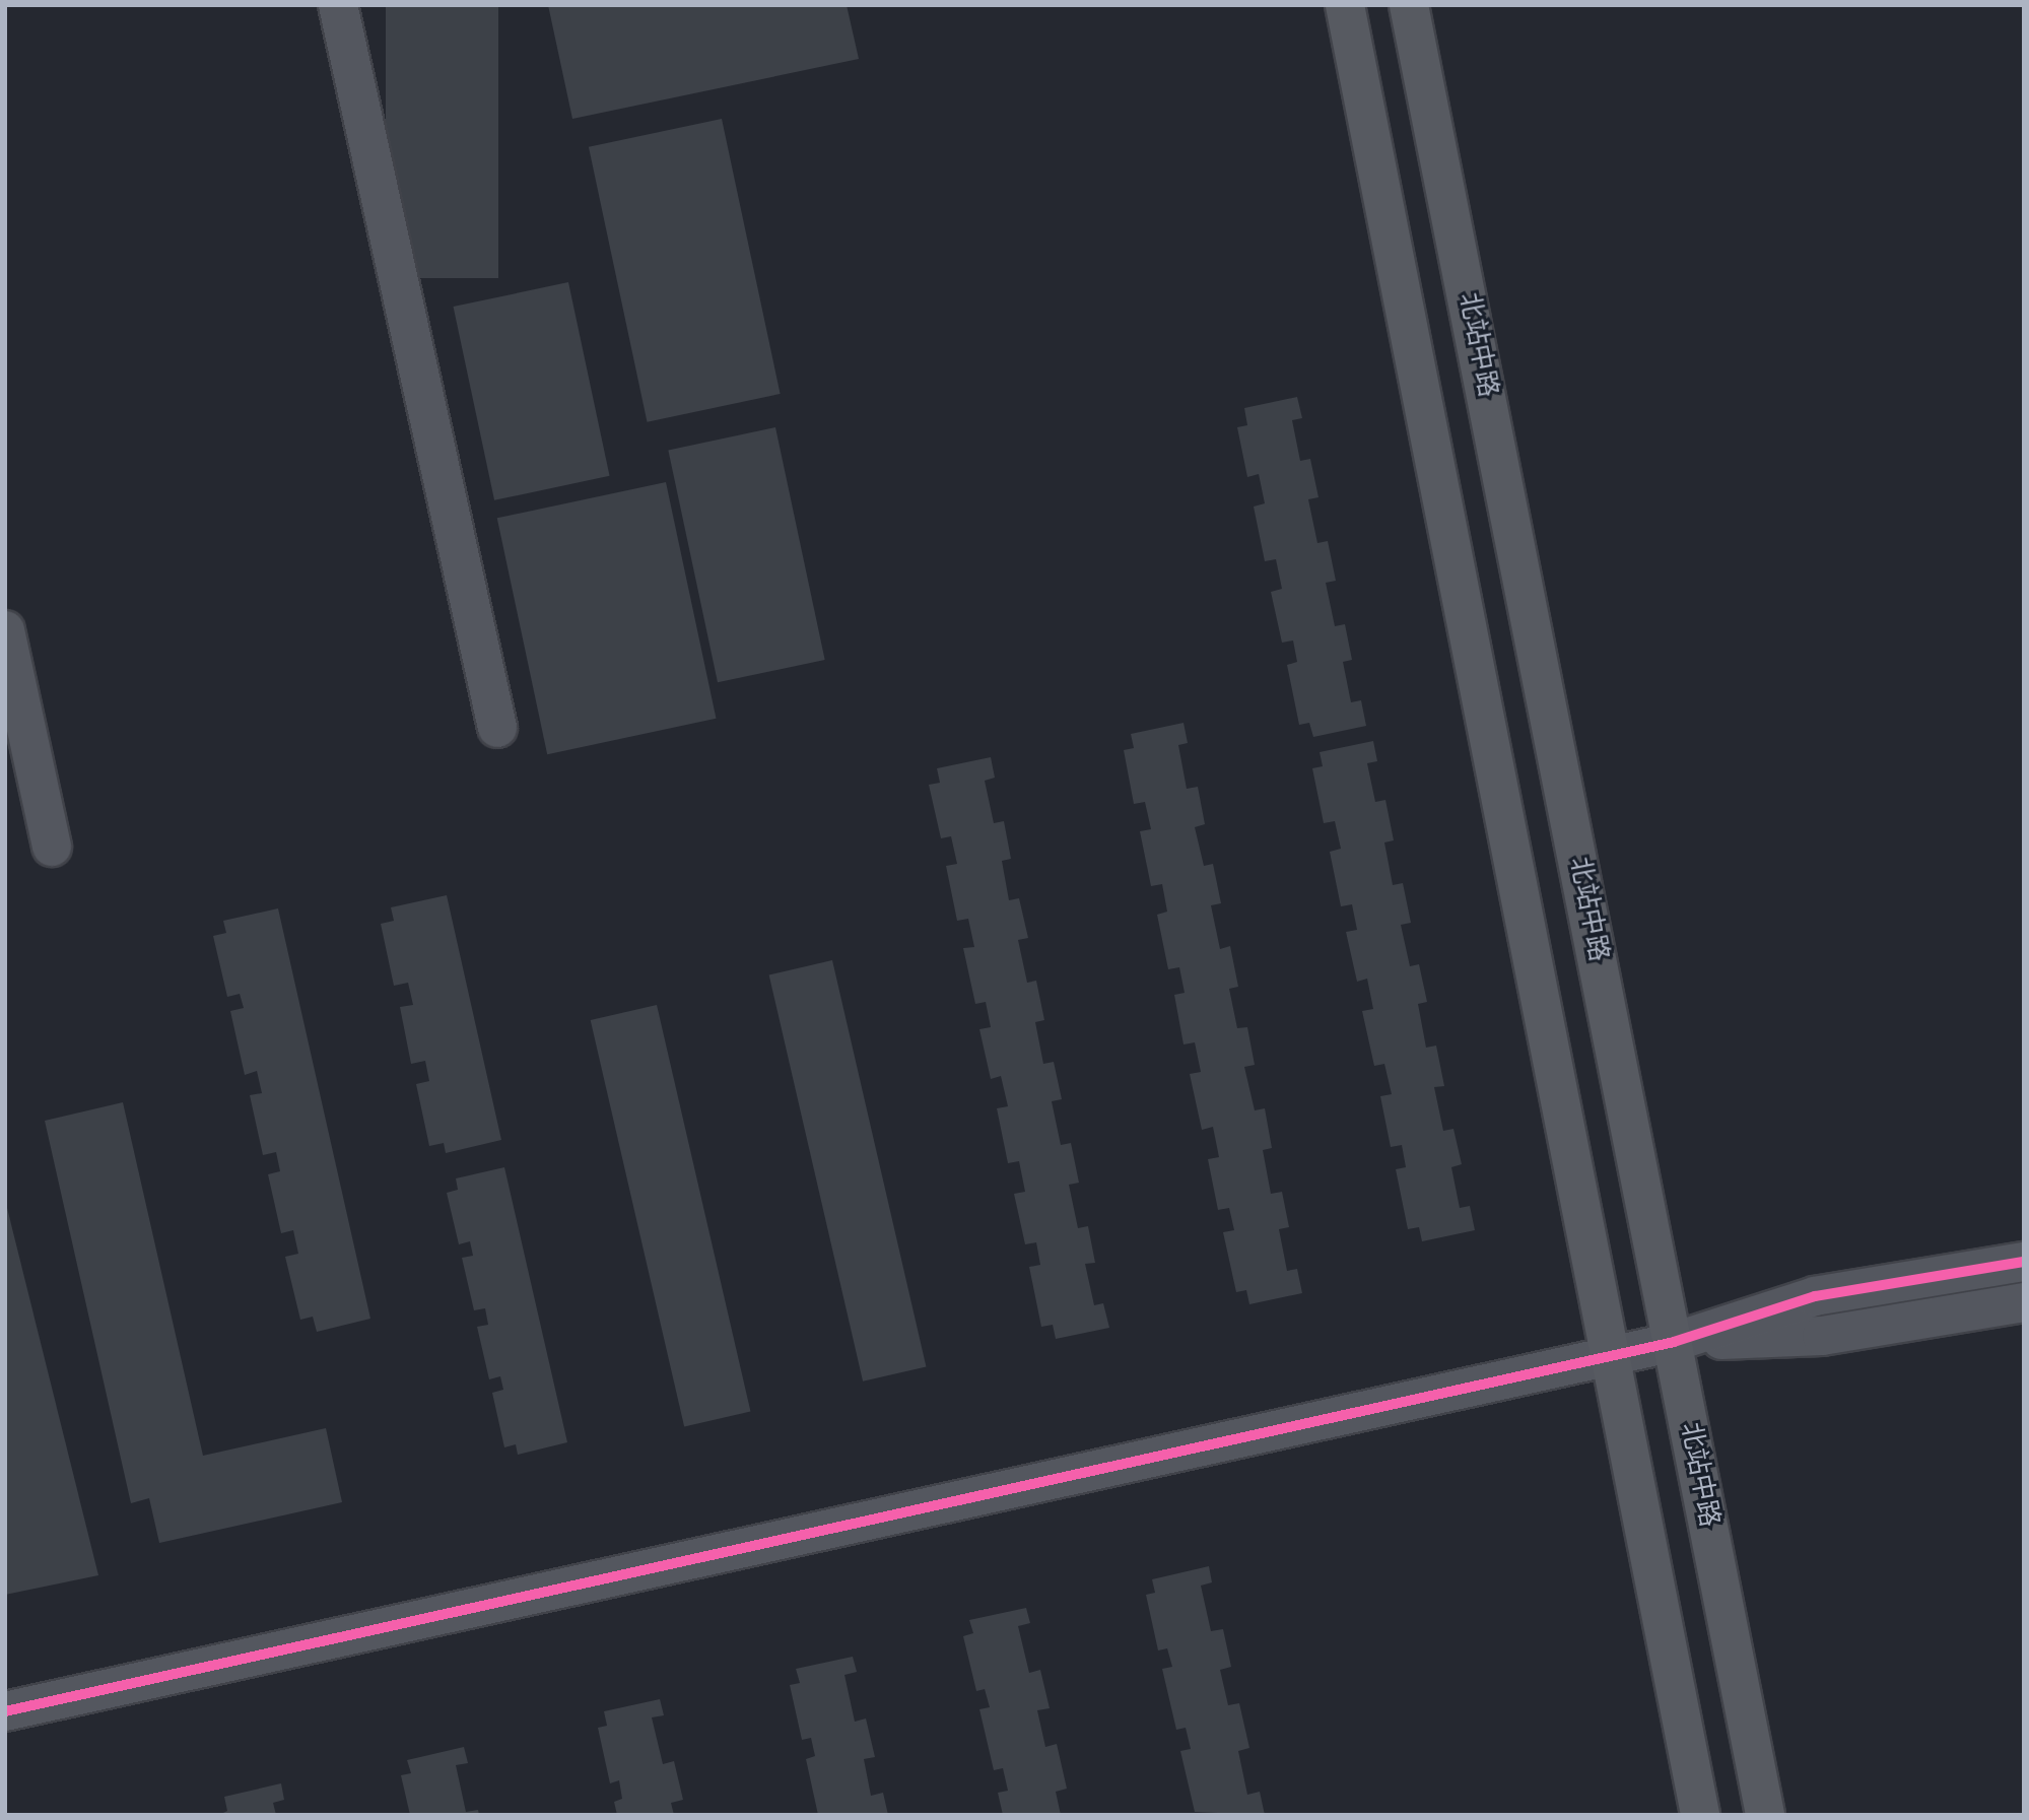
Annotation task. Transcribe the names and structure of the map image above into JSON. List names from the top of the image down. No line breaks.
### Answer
{"streets":{"main road":["北站中路"]}}
